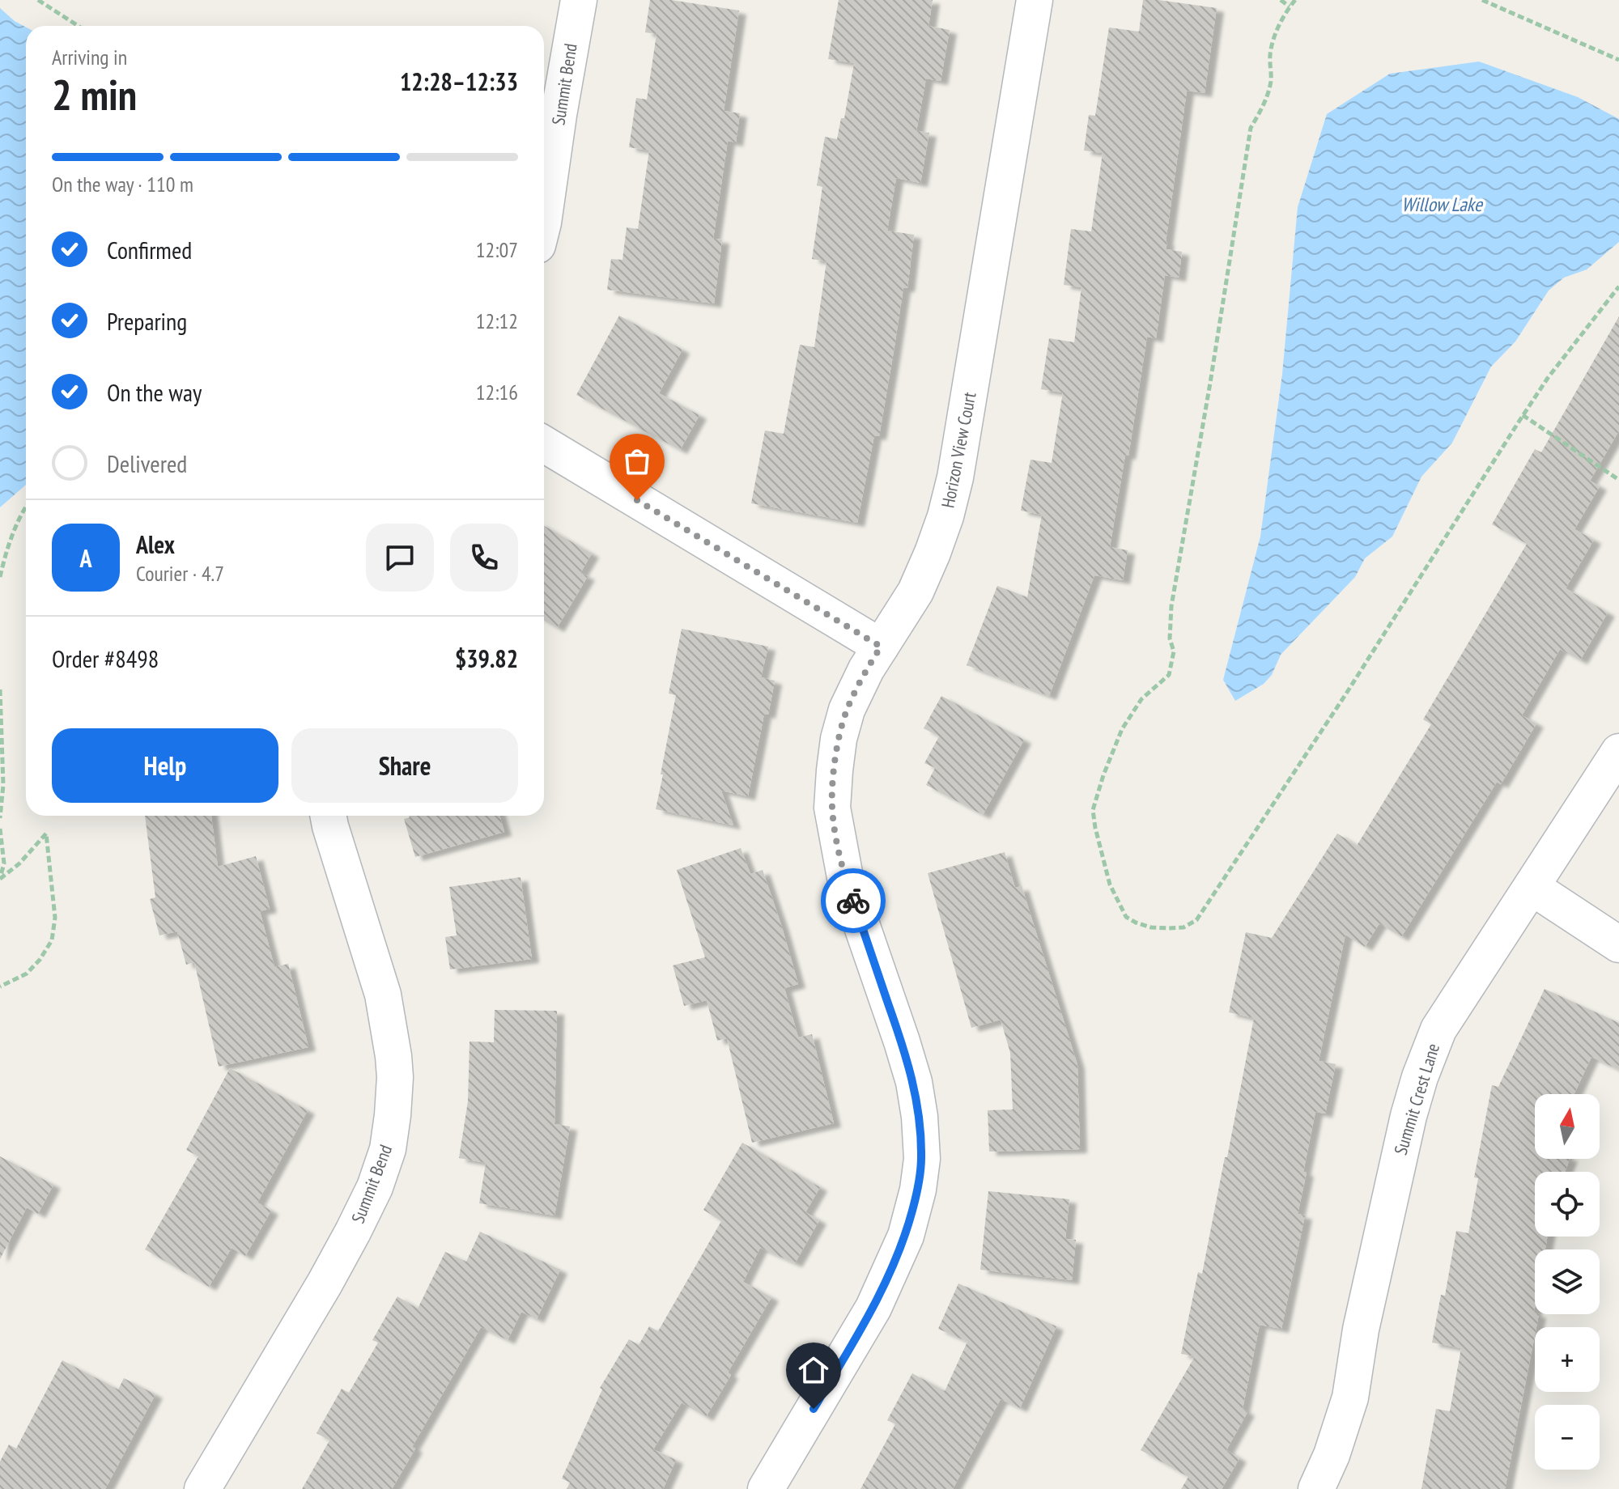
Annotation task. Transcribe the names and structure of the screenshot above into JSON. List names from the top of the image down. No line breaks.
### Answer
{"streets":{"street":["Summit Bend","Horizon View Court","Summit Crest Lane"]},"water":["Willow Lake"],"north":"top","page":{"heading":["2 min","Arriving in","12:28–12:33"],"panel":["Alex","Courier · 4.7","Order #8498","$39.82"],"bar":"On the way · 110 m","list":[["Confirmed","12:07"],["Preparing","12:12"],["On the way","12:16"],"Delivered"],"round":"A","buttons":["Help","Share"],"map_buttons":["+","−"]}}
